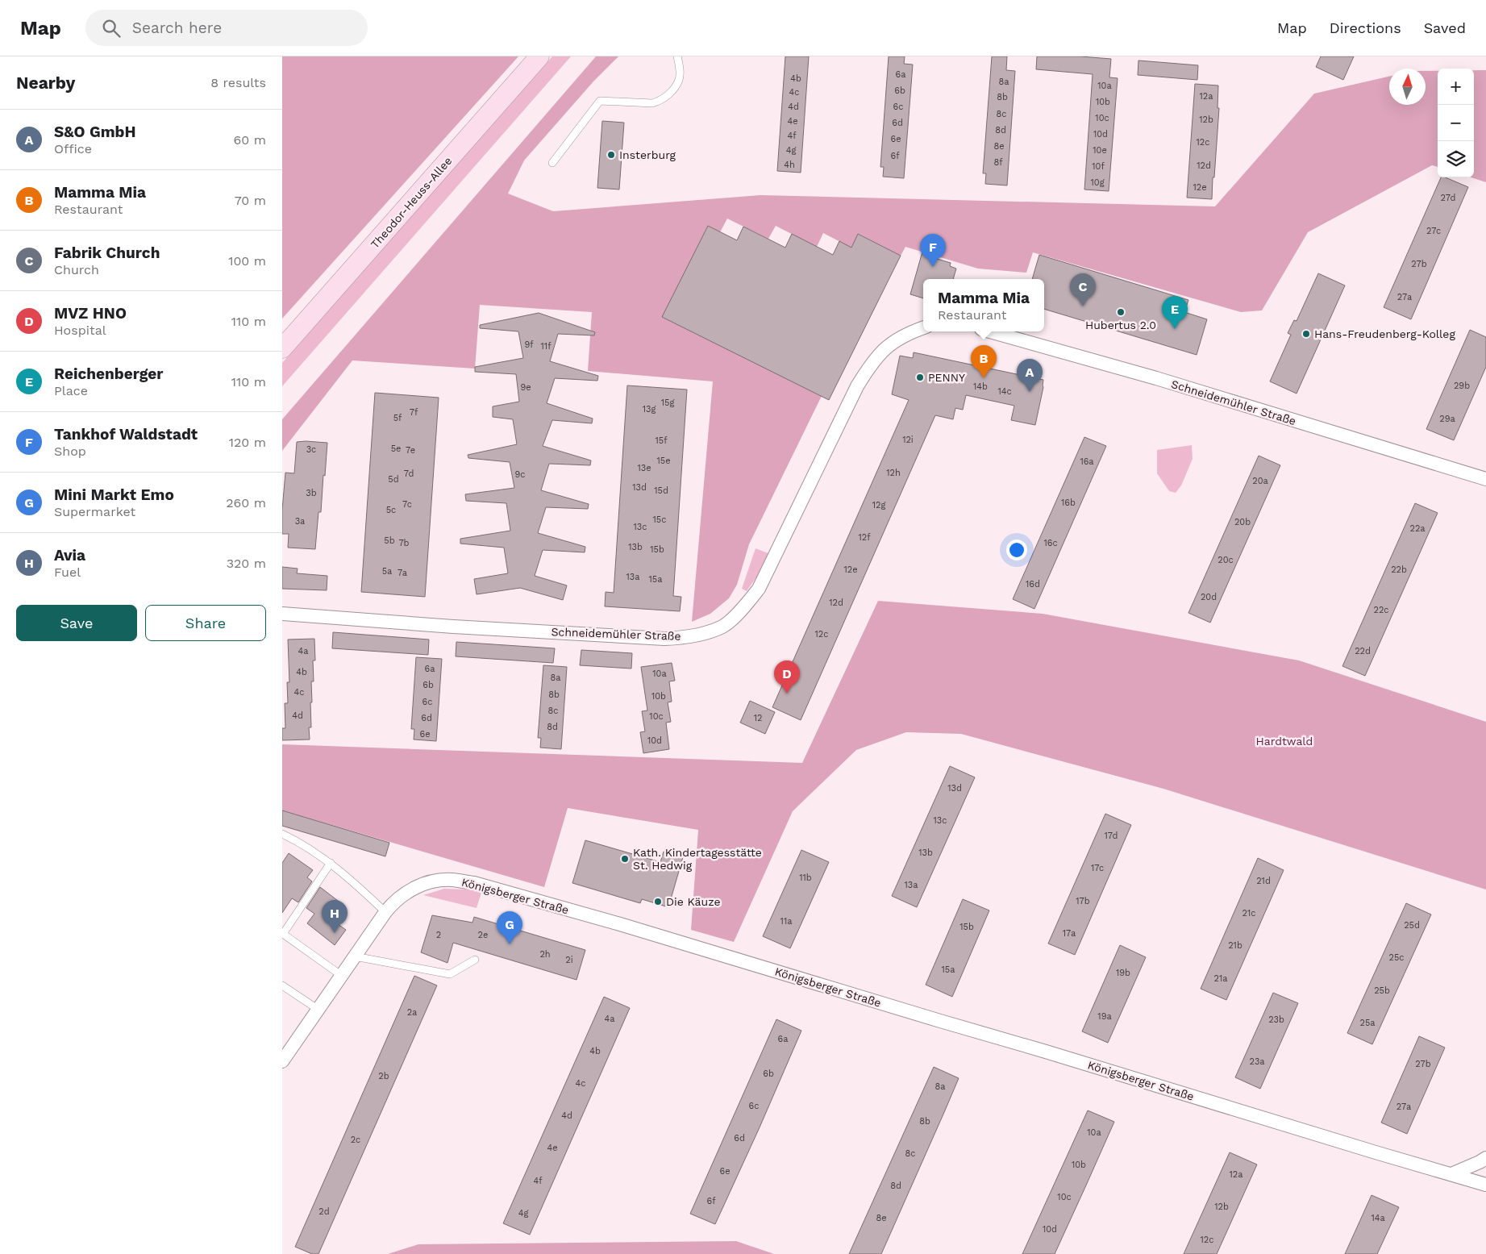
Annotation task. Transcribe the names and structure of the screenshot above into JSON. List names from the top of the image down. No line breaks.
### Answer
{"streets":{"main road":["Theodor-Heuss-Allee"],"street":["Schneidemühler Straße","Königsberger Straße"]},"parks":["Hardtwald"],"places":["Insterburg","Hubertus 2.0","Hans-Freudenberg-Kolleg","PENNY","Kath. Kindertagesstätte St. Hedwig","Die Käuze"],"house_numbers":["6a","4b","8a","10a","6b","4c","12a","8b","10b","4d","6c","8c","10c","12b","4e","6d","8d","10d","4f","6e","12c","8e","4g","10e","6f","8f","4h","12d","10f","10g","12e","27d","27c","27b","27a","9f","11f","29b","14b","9e","14c","15g","13g","7f","5f","29a","12i","15f","5e","3c","7e","15e","16a","13e","12h","7d","9c","5d","20a","13d","15d","3b","16b","7c","12g","5c","15c","3a","20b","13c","22a","12f","5b","7b","16c","13b","15b","20c","12e","22b","5a","7a","13a","15a","16d","20d","12d","22c","12c","4a","22d","6a","4b","10a","8a","6b","4c","8b","10b","6c","8c","4d","10c","6d","12","8d","6e","10d","13d","13c","17d","13b","17c","11b","21d","13a","17b","21c","11a","25d","15b","17a","2","2e","21b","2h","25c","2i","15a","19b","21a","25b","2a","19a","4a","23b","25a","6a","4b","23a","27b","6b","2b","4c","8a","6c","27a","4d","8b","10a","6d","2c","4e","8c","10b","6e","12a","4f","8d","10c","6f","12b","2d","4g","8e","14a","10d","12c"],"north":"top","page":{"header":"Map","search":"Search here","nav":["Map","Directions","Saved"],"heading":["Nearby","8 results"],"map_buttons":["+","−"],"list":[{"mark":"A","name":"S&O GmbH","note":"Office","value":"60 m"},{"mark":"B","name":"Mamma Mia","note":"Restaurant","value":"70 m"},{"mark":"C","name":"Fabrik Church","note":"Church","value":"100 m"},{"mark":"D","name":"MVZ HNO","note":"Hospital","value":"110 m"},{"mark":"E","name":"Reichenberger","note":"Place","value":"110 m"},{"mark":"F","name":"Tankhof Waldstadt","note":"Shop","value":"120 m"},{"mark":"G","name":"Mini Markt Emo","note":"Supermarket","value":"260 m"},{"mark":"H","name":"Avia","note":"Fuel","value":"320 m"}],"pins":["F","C","E","B","A","D","H","G"],"popup":["Mamma Mia","Restaurant"],"buttons":["Save","Share"]}}
